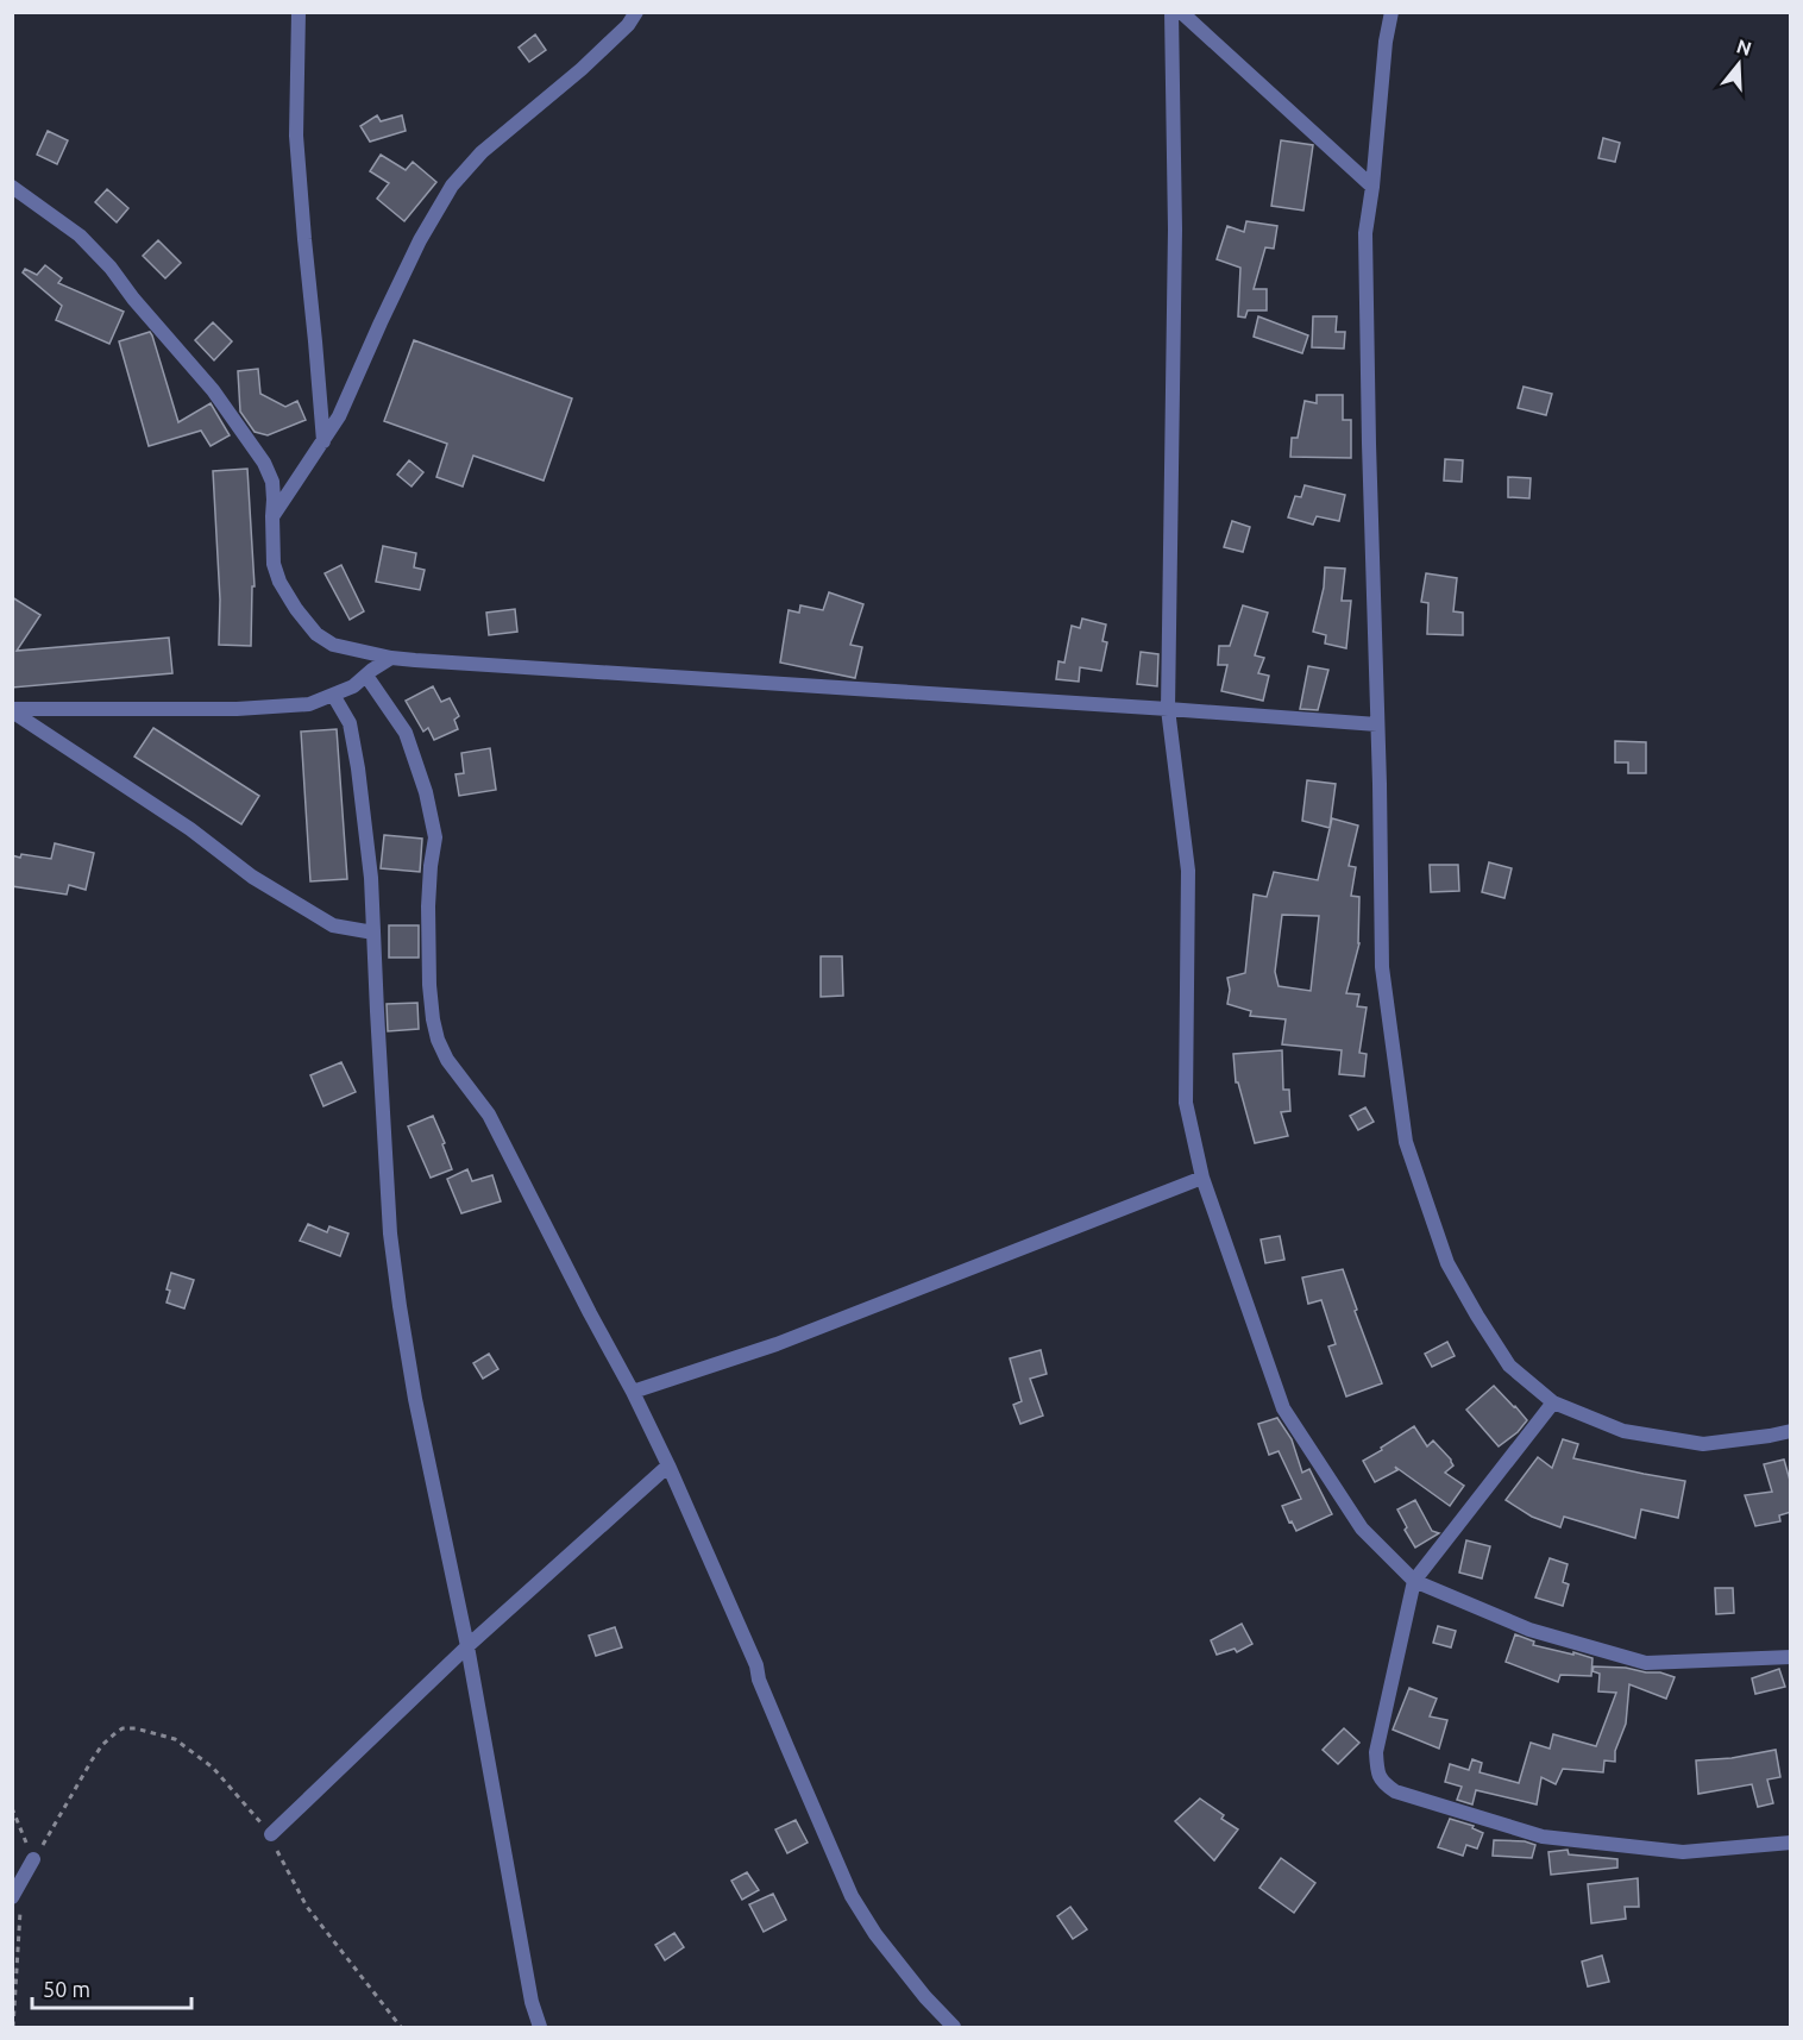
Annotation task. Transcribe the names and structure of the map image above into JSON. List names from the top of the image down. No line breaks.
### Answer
{"scale_bar":"50 m","north":"top"}
